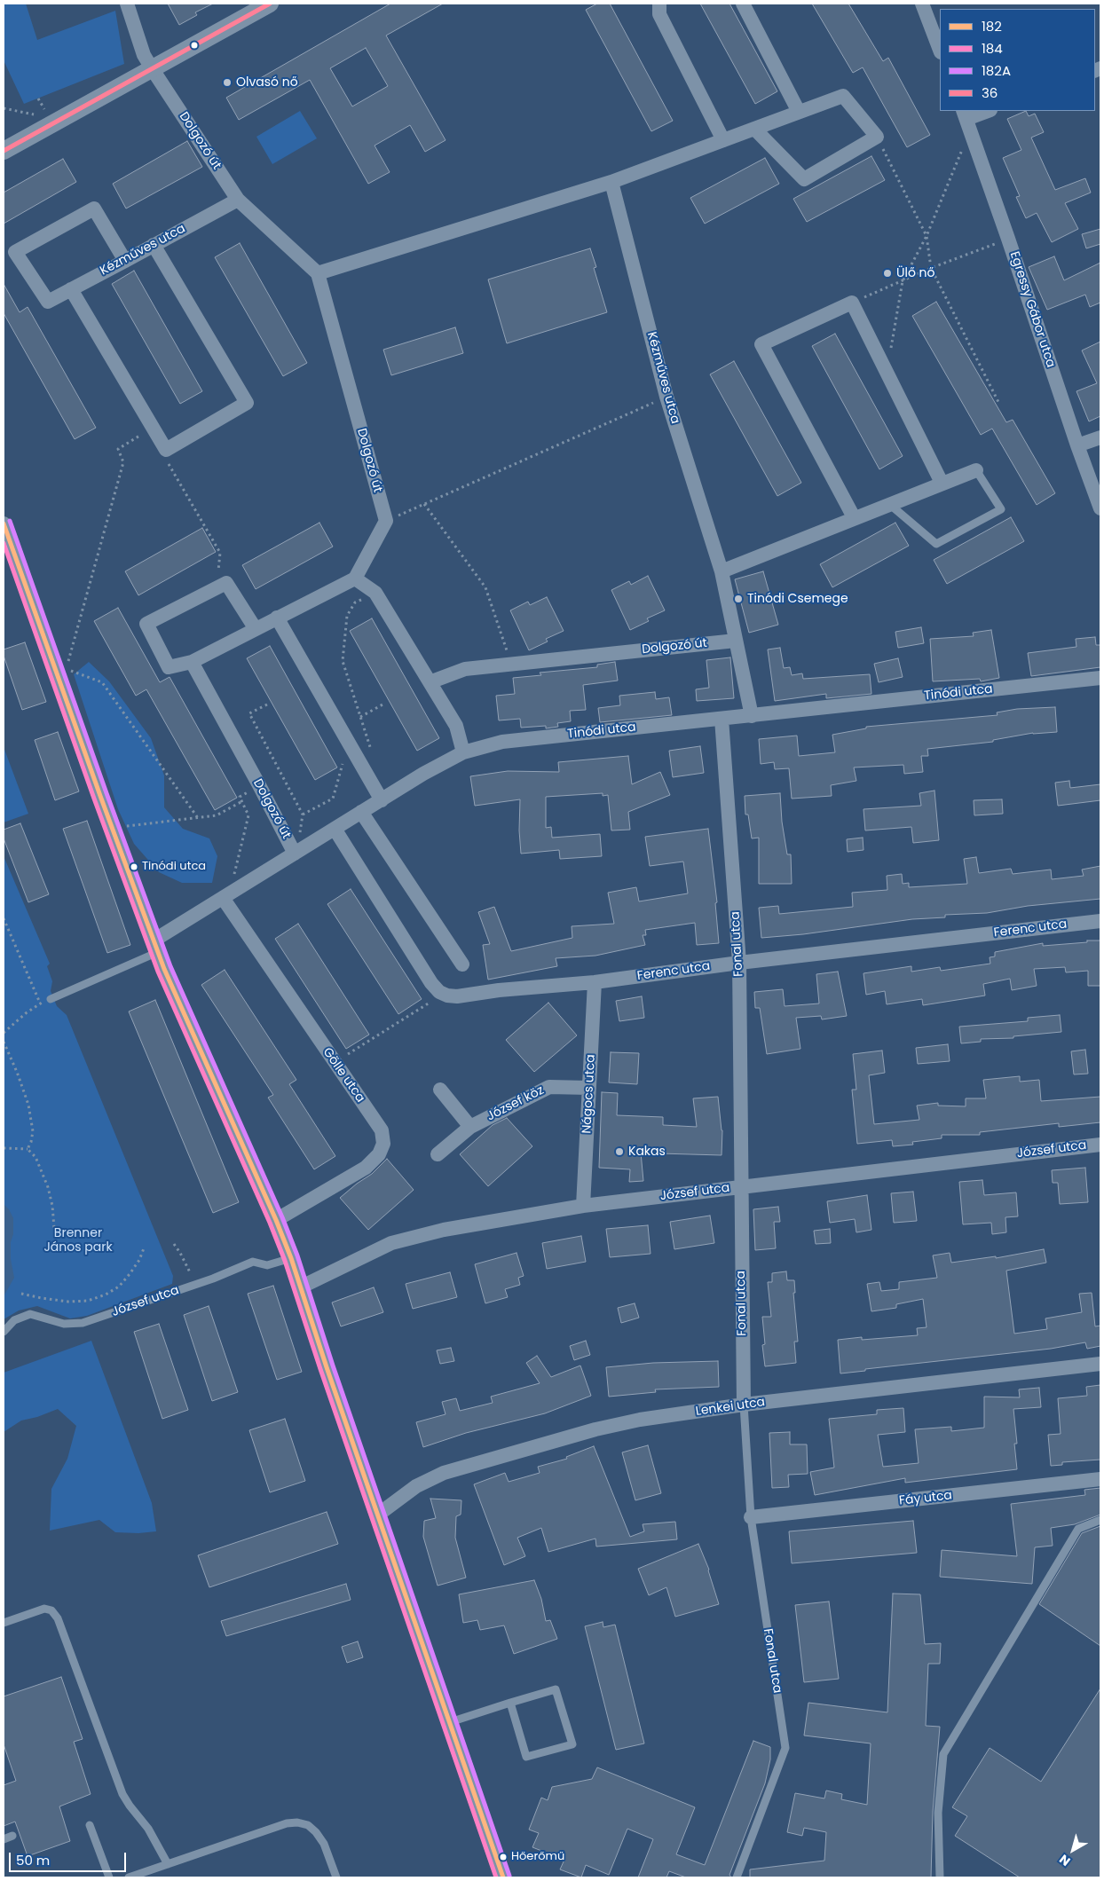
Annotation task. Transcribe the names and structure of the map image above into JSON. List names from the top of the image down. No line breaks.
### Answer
{"streets":{"street":["Dolgozó út","Kézműves utca","Egressy Gábor utca","Tinódi utca","Ferenc utca","Fonal utca","Gölle utca","Nágocs utca","József köz","József utca","Lenkei utca","Fáy utca"]},"crossings":[["Dolgozó út","Kézműves utca"],["Dolgozó út","Tinódi utca"],["Kézműves utca","Tinódi utca"],["Tinódi utca","Fonal utca"],["Tinódi utca","Gölle utca"],["Ferenc utca","Fonal utca"],["Ferenc utca","Nágocs utca"],["Fonal utca","József utca"],["Fonal utca","Lenkei utca"],["Fonal utca","Fáy utca"],["Nágocs utca","József köz"],["Nágocs utca","József utca"]],"parks":["Brenner János park"],"places":["Olvasó nő","Ülő nő","Tinódi Csemege","Tinódi utca","Kakas","Hőerőmű"],"lines":["transit line 36","transit line 182A","transit line 182","transit line 184"],"legend":["182","184","182A","36"],"scale_bar":"50 m","north":"bottom left"}
